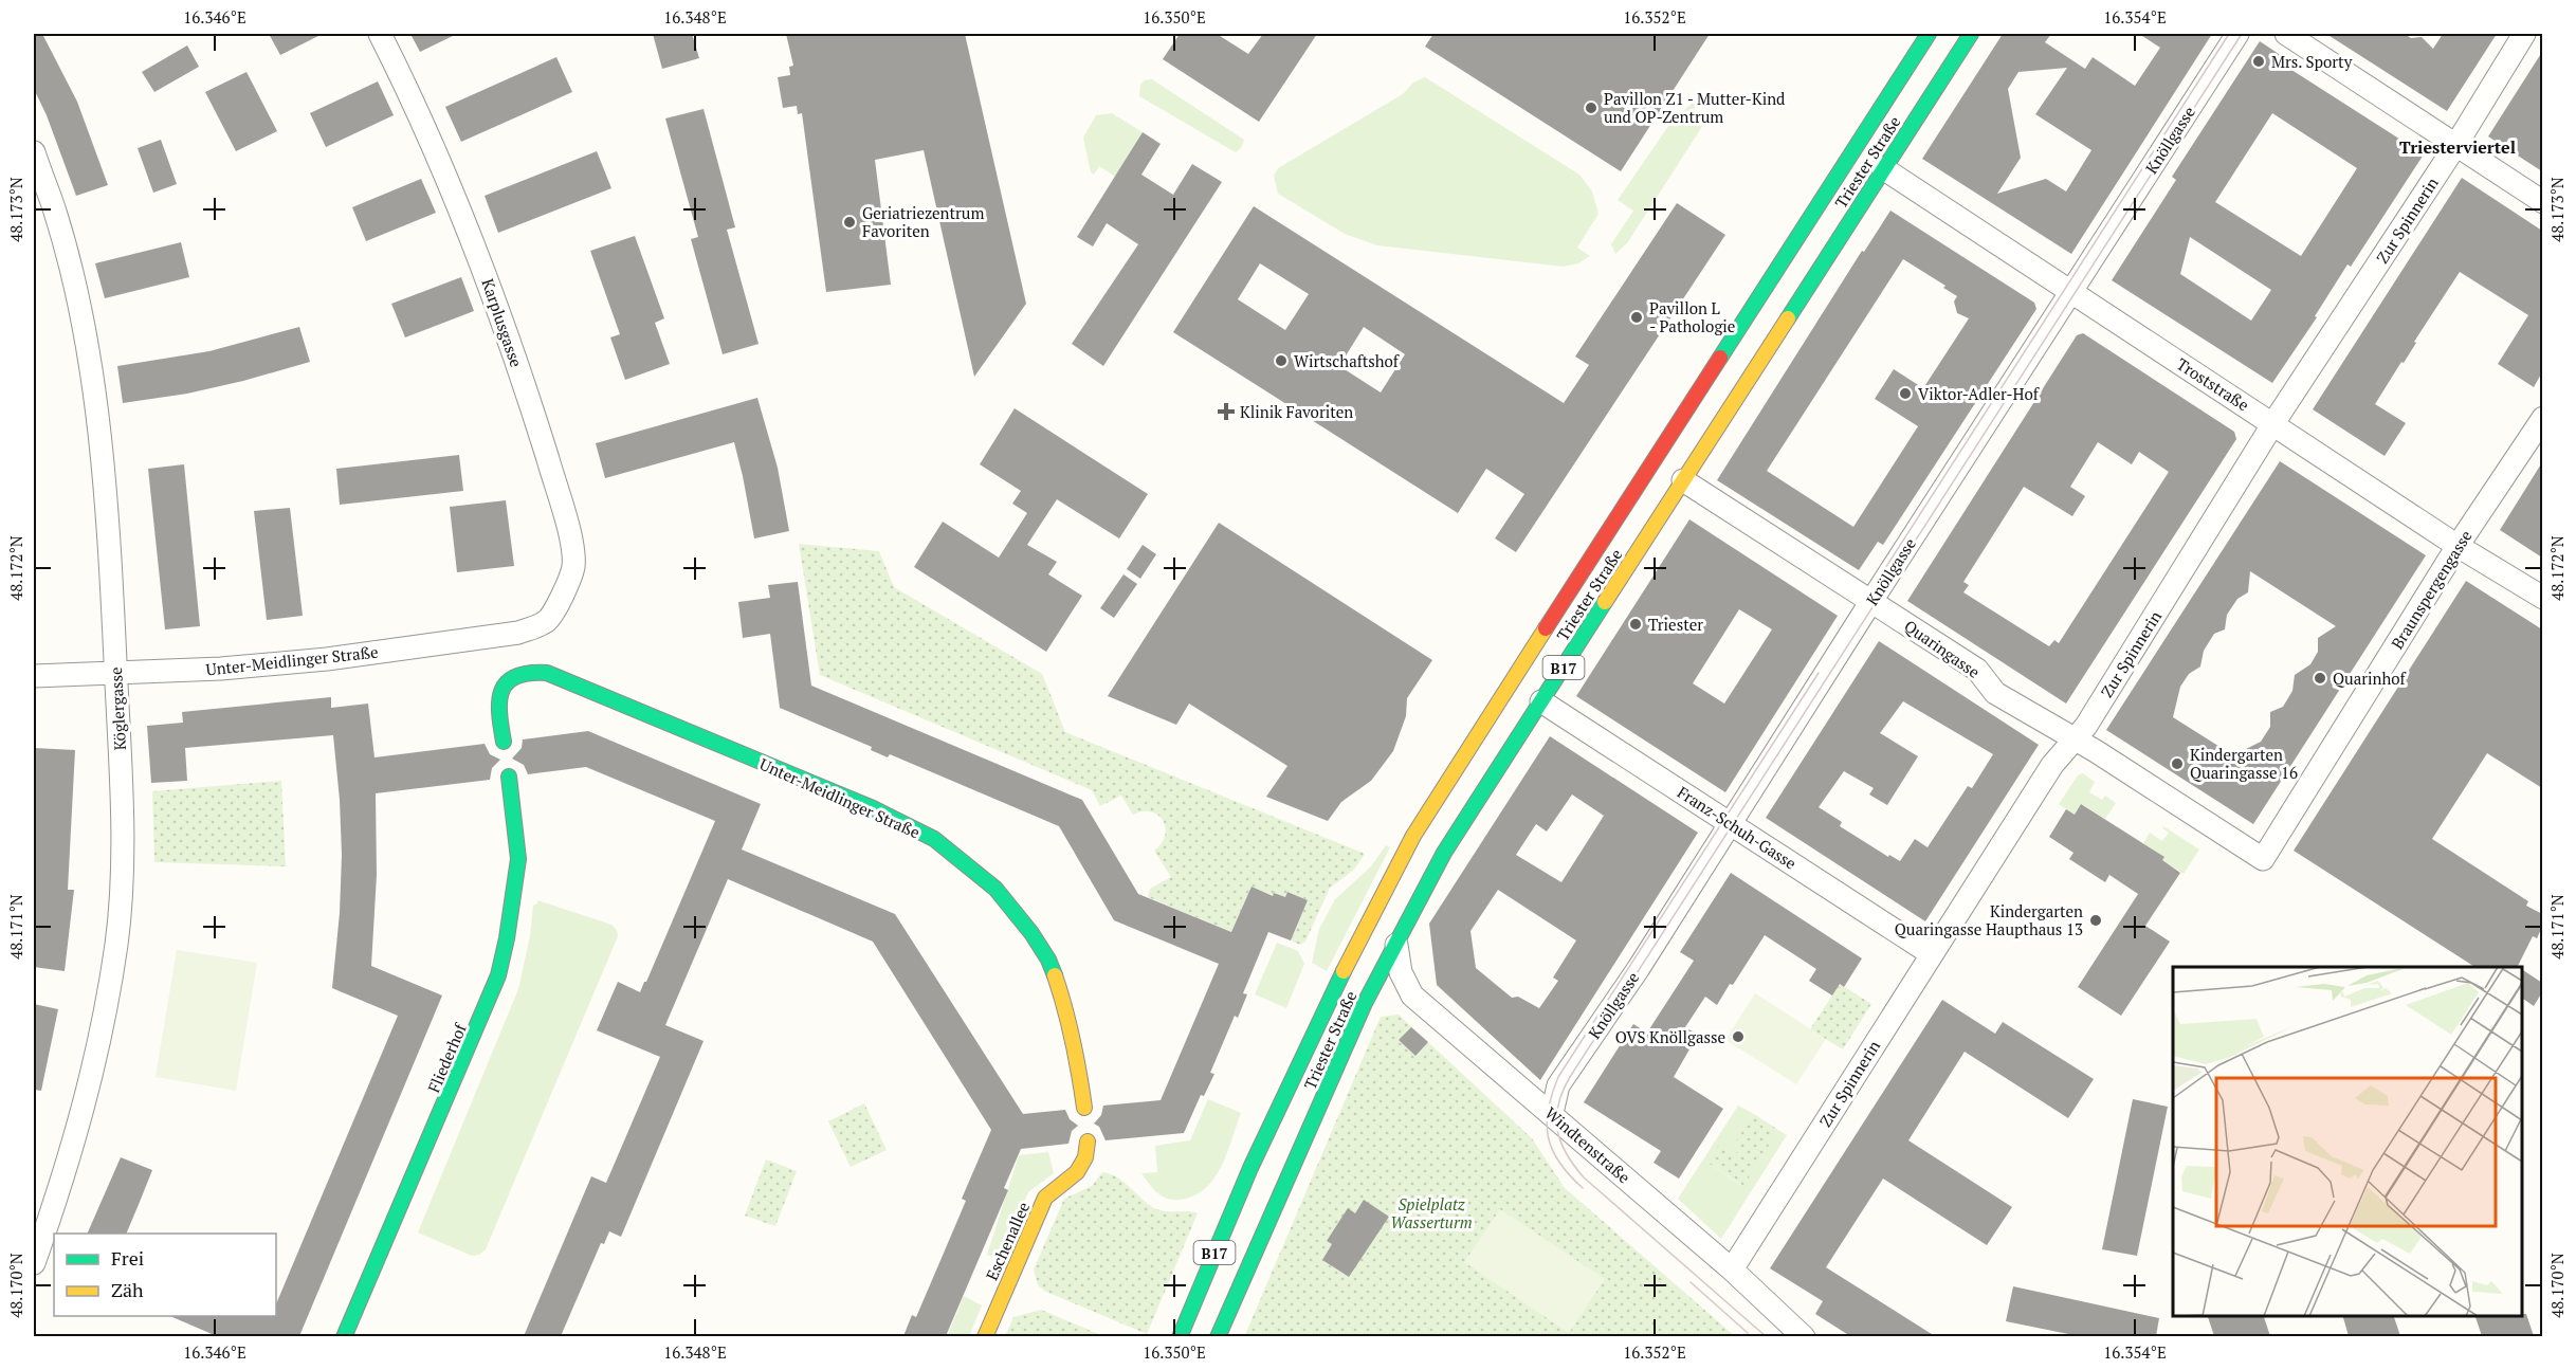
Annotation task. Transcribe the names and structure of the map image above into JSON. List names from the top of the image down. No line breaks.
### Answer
{"streets":{"main road":["Triester Straße","Unter-Meidlinger Straße","B17","Fliederhof","Eschenallee"],"street":["Knöllgasse","Zur Spinnerin","Karplusgasse","Troststraße","Braunspergengasse","Quaringasse","Köglergasse","Franz-Schuh-Gasse","Windtenstraße"]},"crossings":[["Knöllgasse","Troststraße"],["Knöllgasse","Quaringasse"],["Knöllgasse","Franz-Schuh-Gasse"],["Knöllgasse","Windtenstraße"],["Triester Straße","Troststraße"],["Triester Straße","Quaringasse"],["Triester Straße","Franz-Schuh-Gasse"],["Triester Straße","Windtenstraße"],["Zur Spinnerin","Troststraße"],["Zur Spinnerin","Quaringasse"],["Zur Spinnerin","Franz-Schuh-Gasse"],["Zur Spinnerin","Windtenstraße"],["Karplusgasse","Unter-Meidlinger Straße"],["Troststraße","Braunspergengasse"],["Braunspergengasse","Quaringasse"],["Unter-Meidlinger Straße","Köglergasse"]],"districts":["Triesterviertel"],"parks":["Spielplatz Wasserturm"],"places":{"other":["Mrs. Sporty","Pavillon Z1 - Mutter-Kind und OP-Zentrum","Geriatriezentrum Favoriten","Pavillon L - Pathologie","Wirtschaftshof","Viktor-Adler-Hof","Triester","Quarinhof","Kindergarten Quaringasse 16","Kindergarten Quaringasse Haupthaus 13","OVS Knöllgasse"],"health":["Klinik Favoriten"]},"legend":["Frei","Zäh"],"coordinates":["16.346°E","16.348°E","16.350°E","16.352°E","16.354°E","48.173°N","48.172°N","48.171°N","48.170°N"]}
